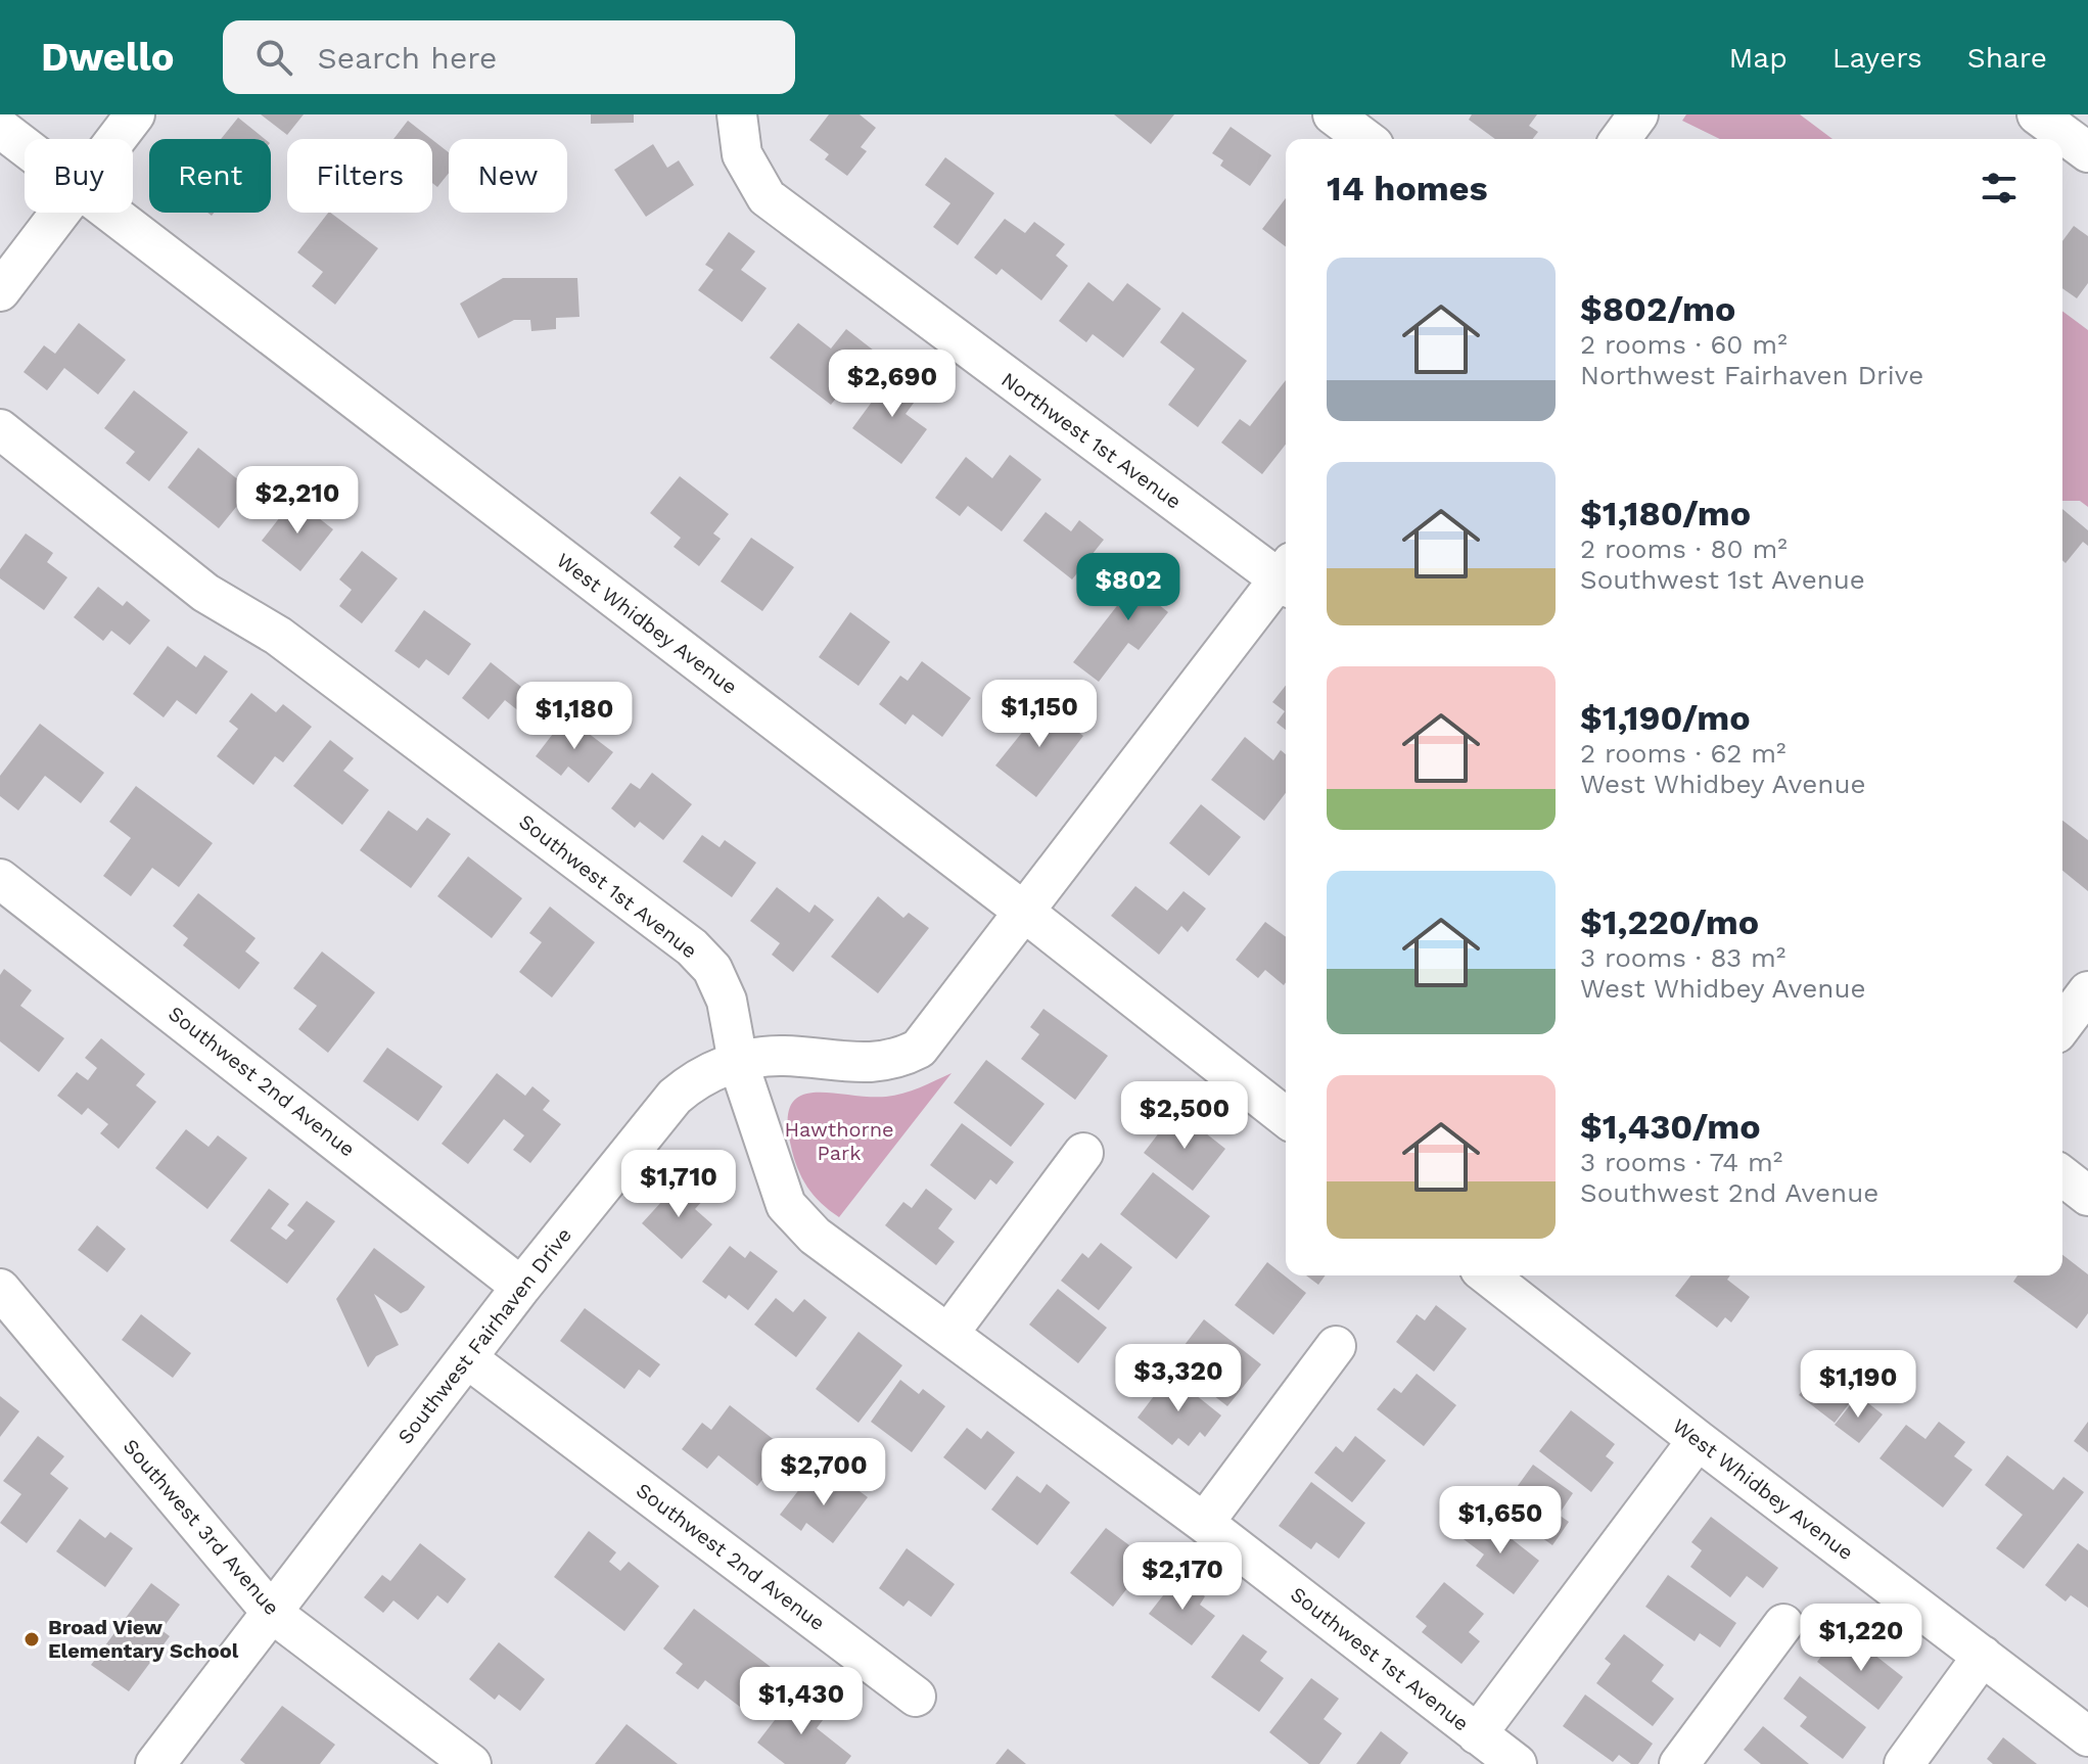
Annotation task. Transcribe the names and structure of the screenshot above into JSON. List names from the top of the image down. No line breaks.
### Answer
{"streets":{"street":["Northwest 1st Avenue","West Whidbey Avenue","Southwest 1st Avenue","Southwest 2nd Avenue","Southwest Fairhaven Drive","Southwest 3rd Avenue"]},"crossings":[["West Whidbey Avenue","Southwest Fairhaven Drive"],["Southwest 1st Avenue","Southwest Fairhaven Drive"],["Southwest 2nd Avenue","Southwest Fairhaven Drive"],["Southwest Fairhaven Drive","Southwest 3rd Avenue"]],"parks":["Hawthorne Park"],"places":["Broad View Elementary School"],"page":{"header":"Dwello","search":"Search here","nav":["Map","Layers","Share"],"chip":["Buy","Rent","Filters","New"],"heading":"14 homes","list":[{"name":"$802/mo","note":"2 rooms · 60 m² · Northwest Fairhaven Drive"},{"name":"$1,180/mo","note":"2 rooms · 80 m² · Southwest 1st Avenue"},{"name":"$1,190/mo","note":"2 rooms · 62 m² · West Whidbey Avenue"},{"name":"$1,220/mo","note":"3 rooms · 83 m² · West Whidbey Avenue"},{"name":"$1,430/mo","note":"3 rooms · 74 m² · Southwest 2nd Avenue"}],"price":["$2,690","$2,210","$802","$1,150","$1,180","$2,500","$1,710","$3,320","$1,190","$2,700","$1,650","$2,170","$1,220","$1,430"]}}
